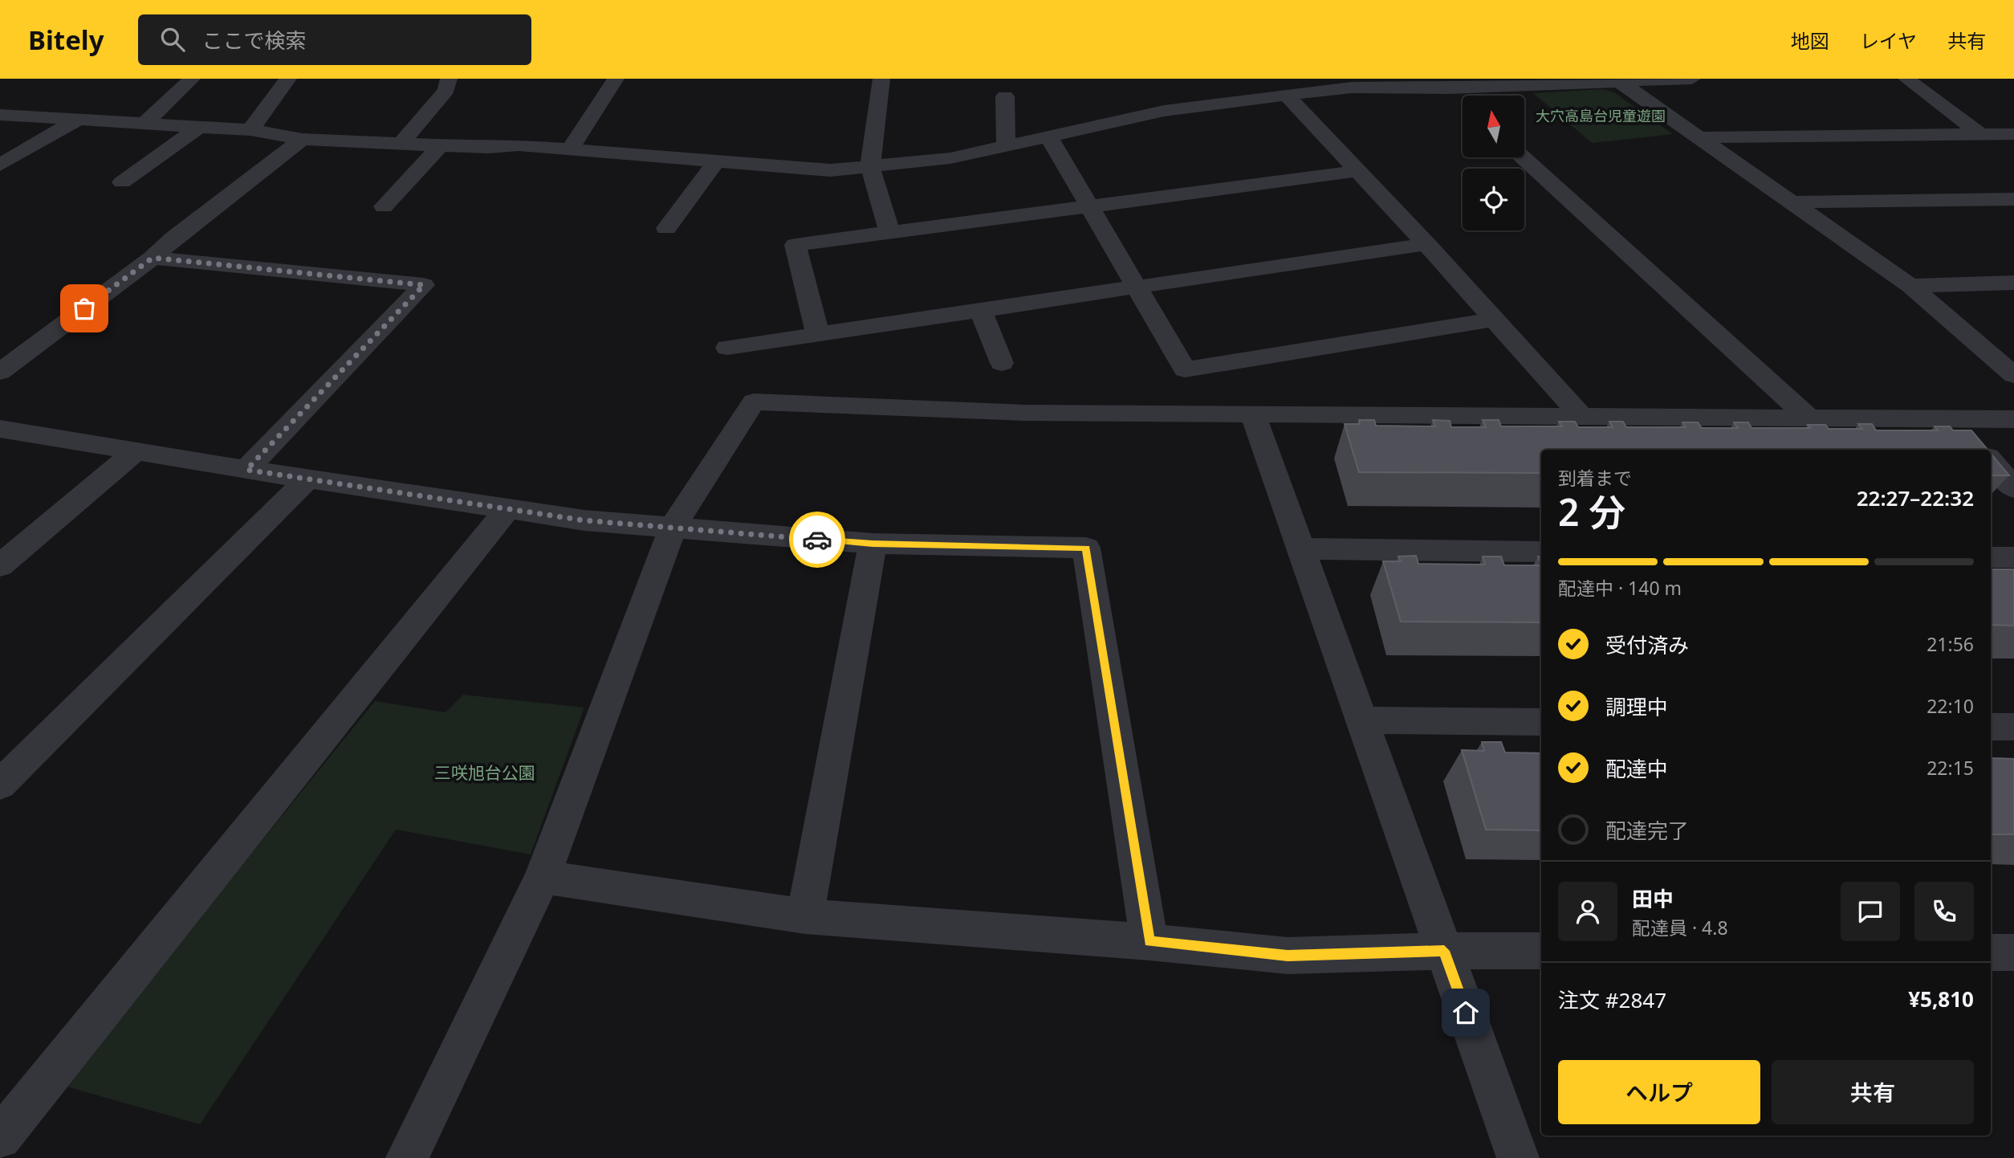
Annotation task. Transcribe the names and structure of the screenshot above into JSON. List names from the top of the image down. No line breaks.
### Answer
{"parks":["大穴高島台児童遊園","三咲旭台公園"],"north":"top","page":{"header":"Bitely","search":"ここで検索","nav":["地図","レイヤ","共有"],"heading":["2 分","到着まで","22:27–22:32"],"panel":["田中","配達員 · 4.8","注文 #2847","¥5,810"],"bar":"配達中 · 140 m","list":[["受付済み","21:56"],["調理中","22:10"],["配達中","22:15"],"配達完了"],"buttons":["ヘルプ","共有"]}}
